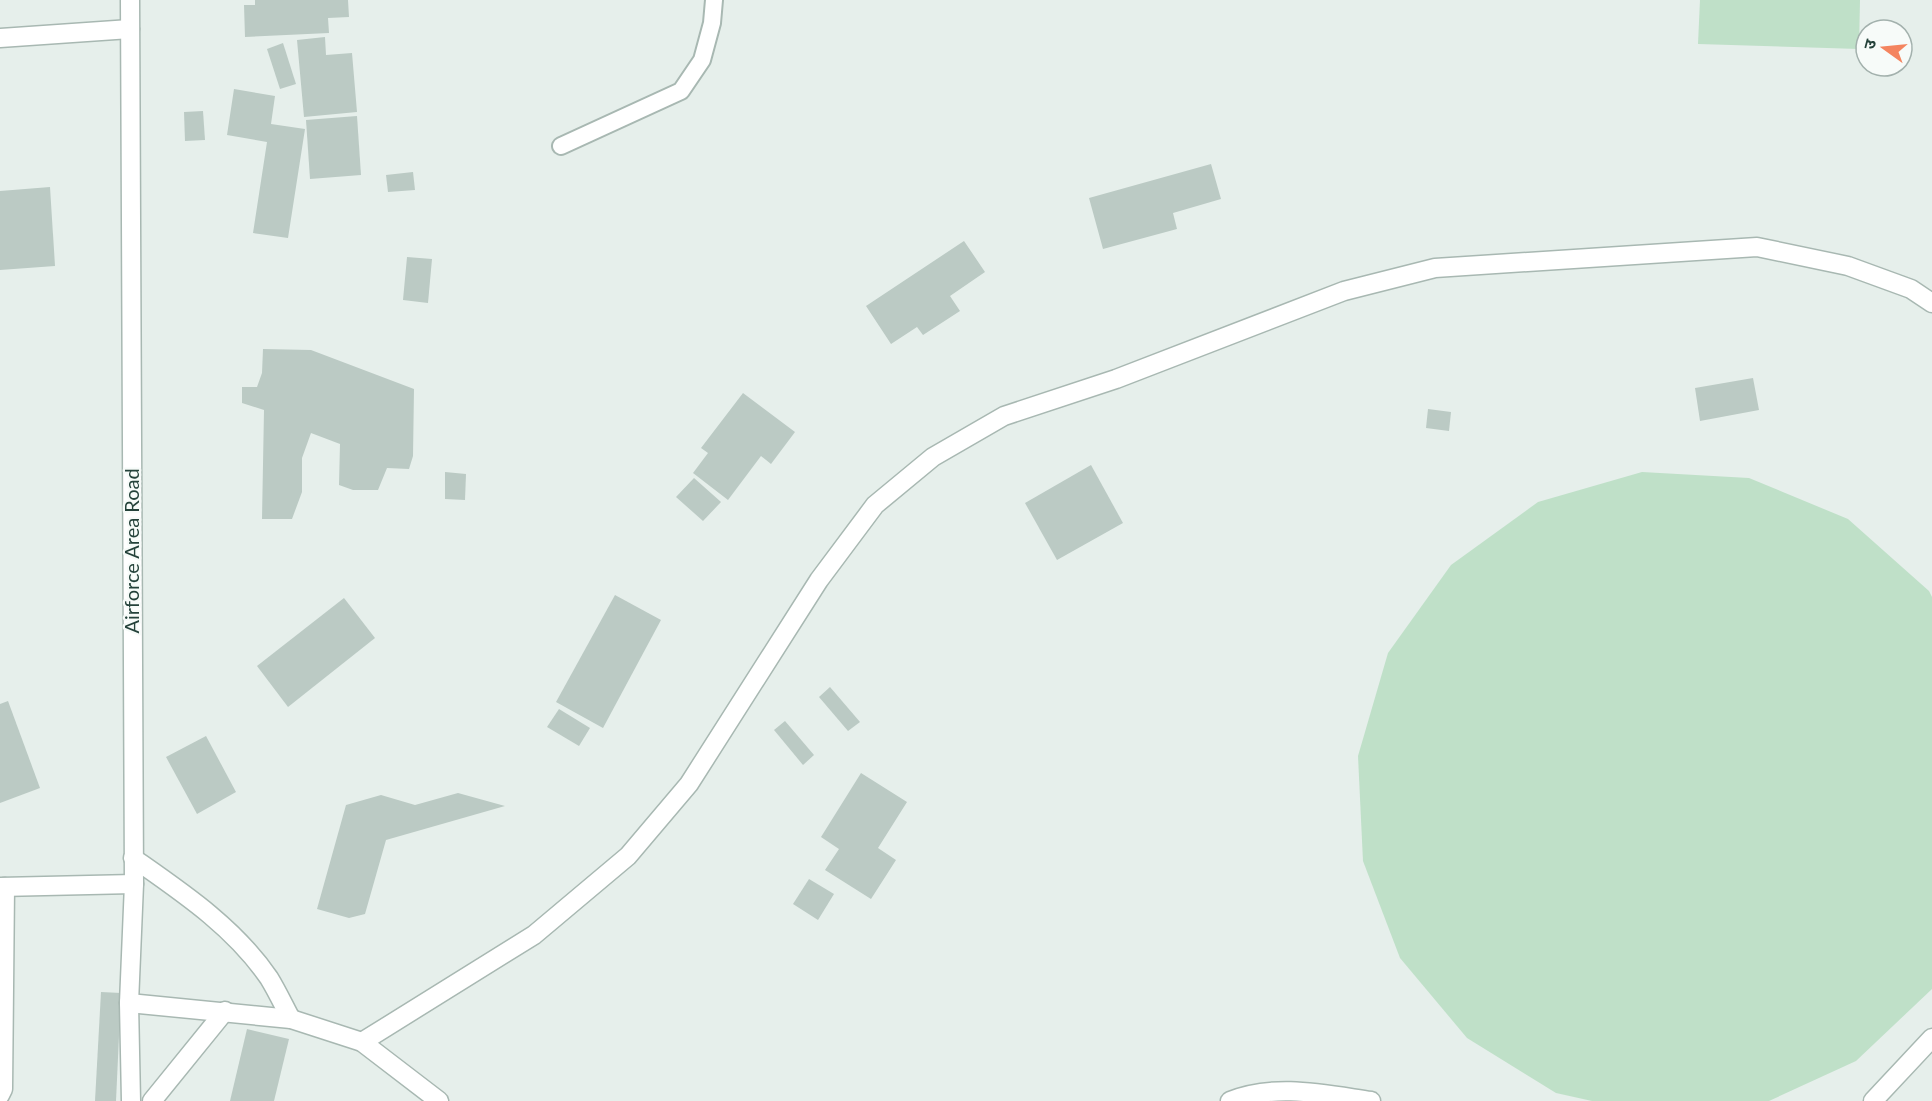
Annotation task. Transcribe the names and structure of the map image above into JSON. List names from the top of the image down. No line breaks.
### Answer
{"streets":{"street":["Airforce Area Road"]},"north":"left"}
